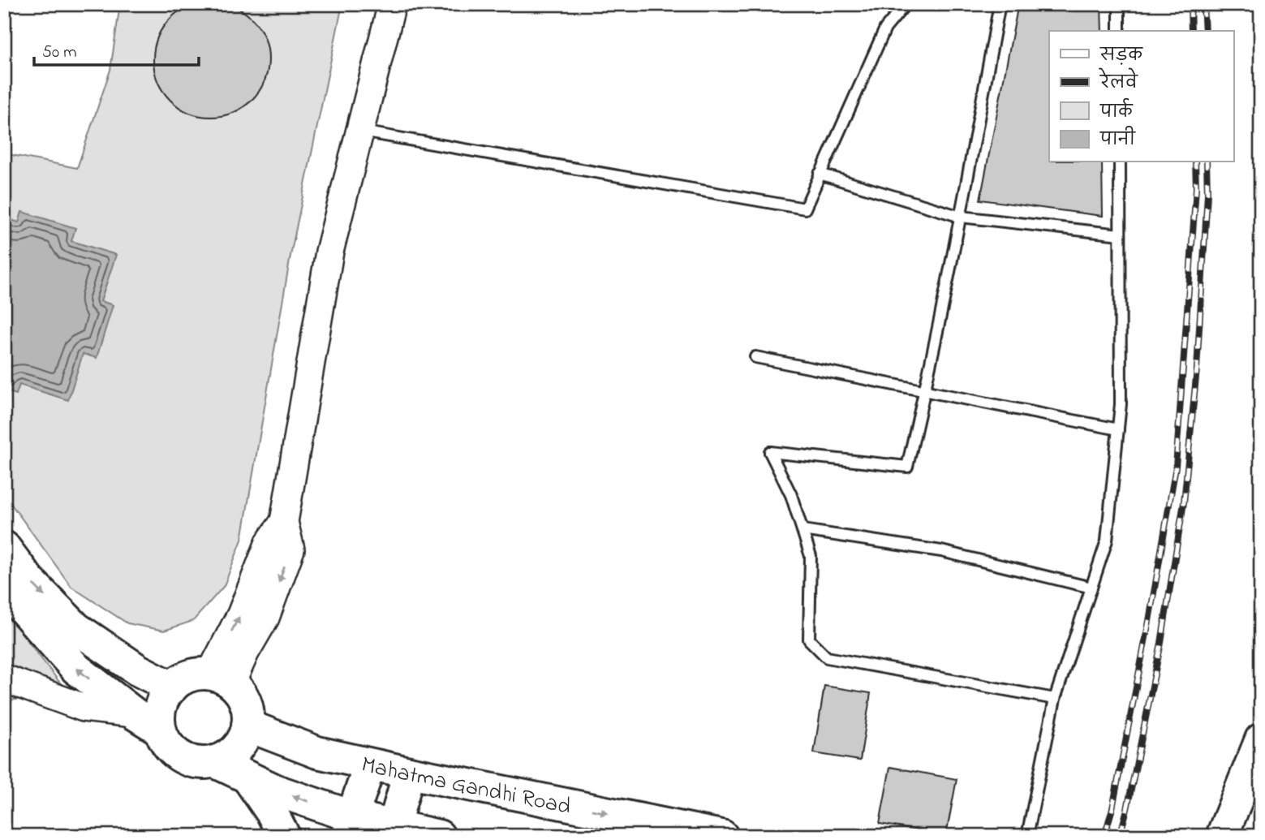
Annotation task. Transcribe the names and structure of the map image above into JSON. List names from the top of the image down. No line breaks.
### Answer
{"streets":{"main road":["Mahatma Gandhi Road"]},"one_way":["Mahatma Gandhi Road"],"legend":["सड़क","रेलवे","पार्क","पानी"],"scale_bar":"50 m"}
